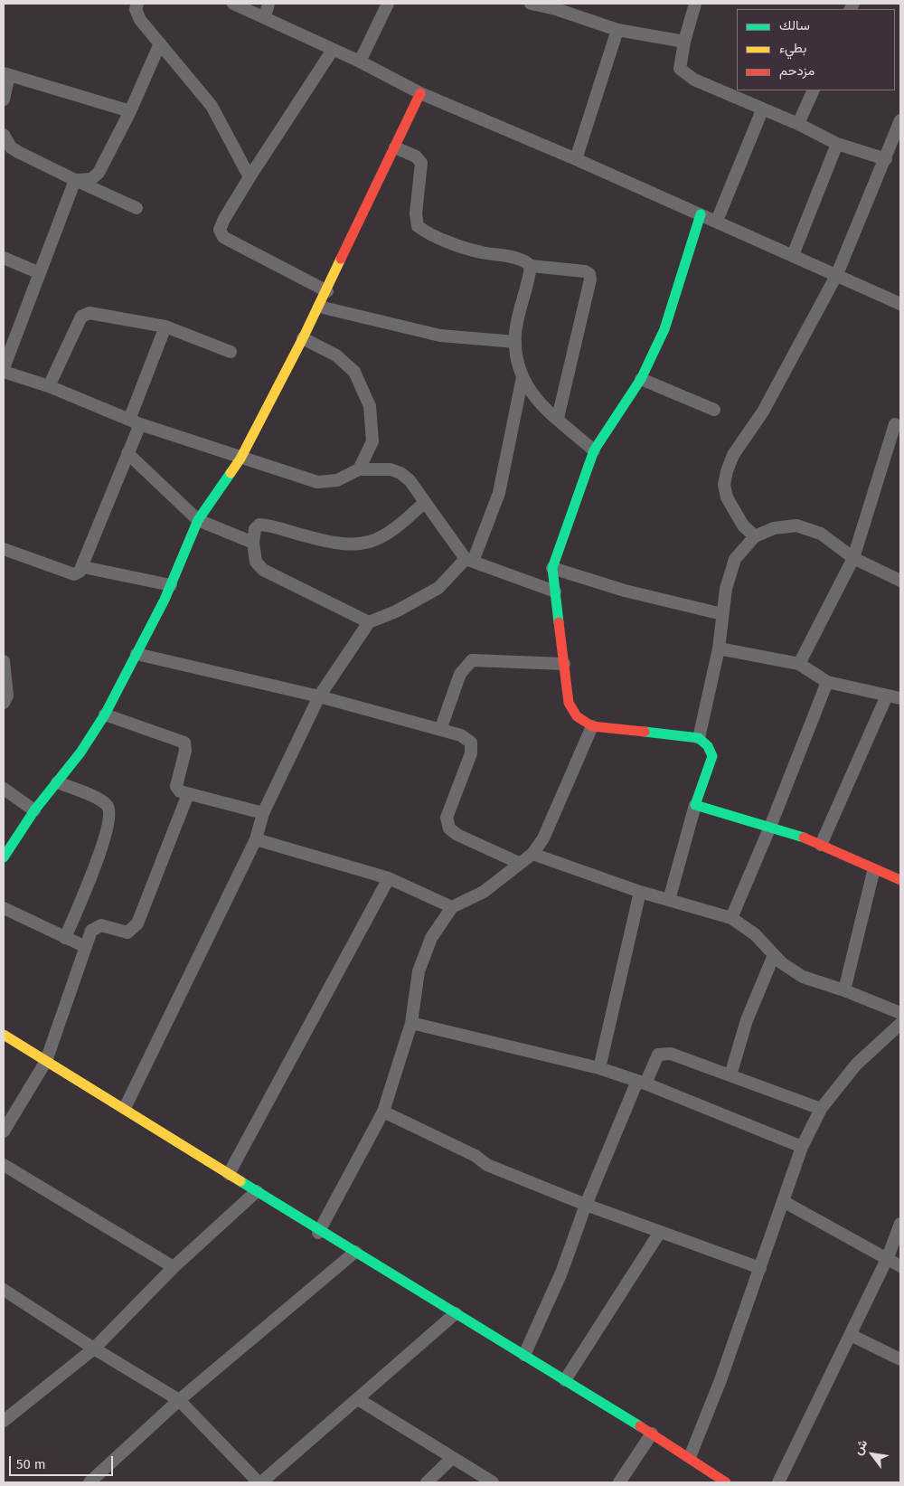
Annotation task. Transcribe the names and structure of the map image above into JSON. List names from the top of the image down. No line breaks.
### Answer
{"legend":["سالك","بطيء","مزدحم"],"scale_bar":"50 m","north":"top left"}
